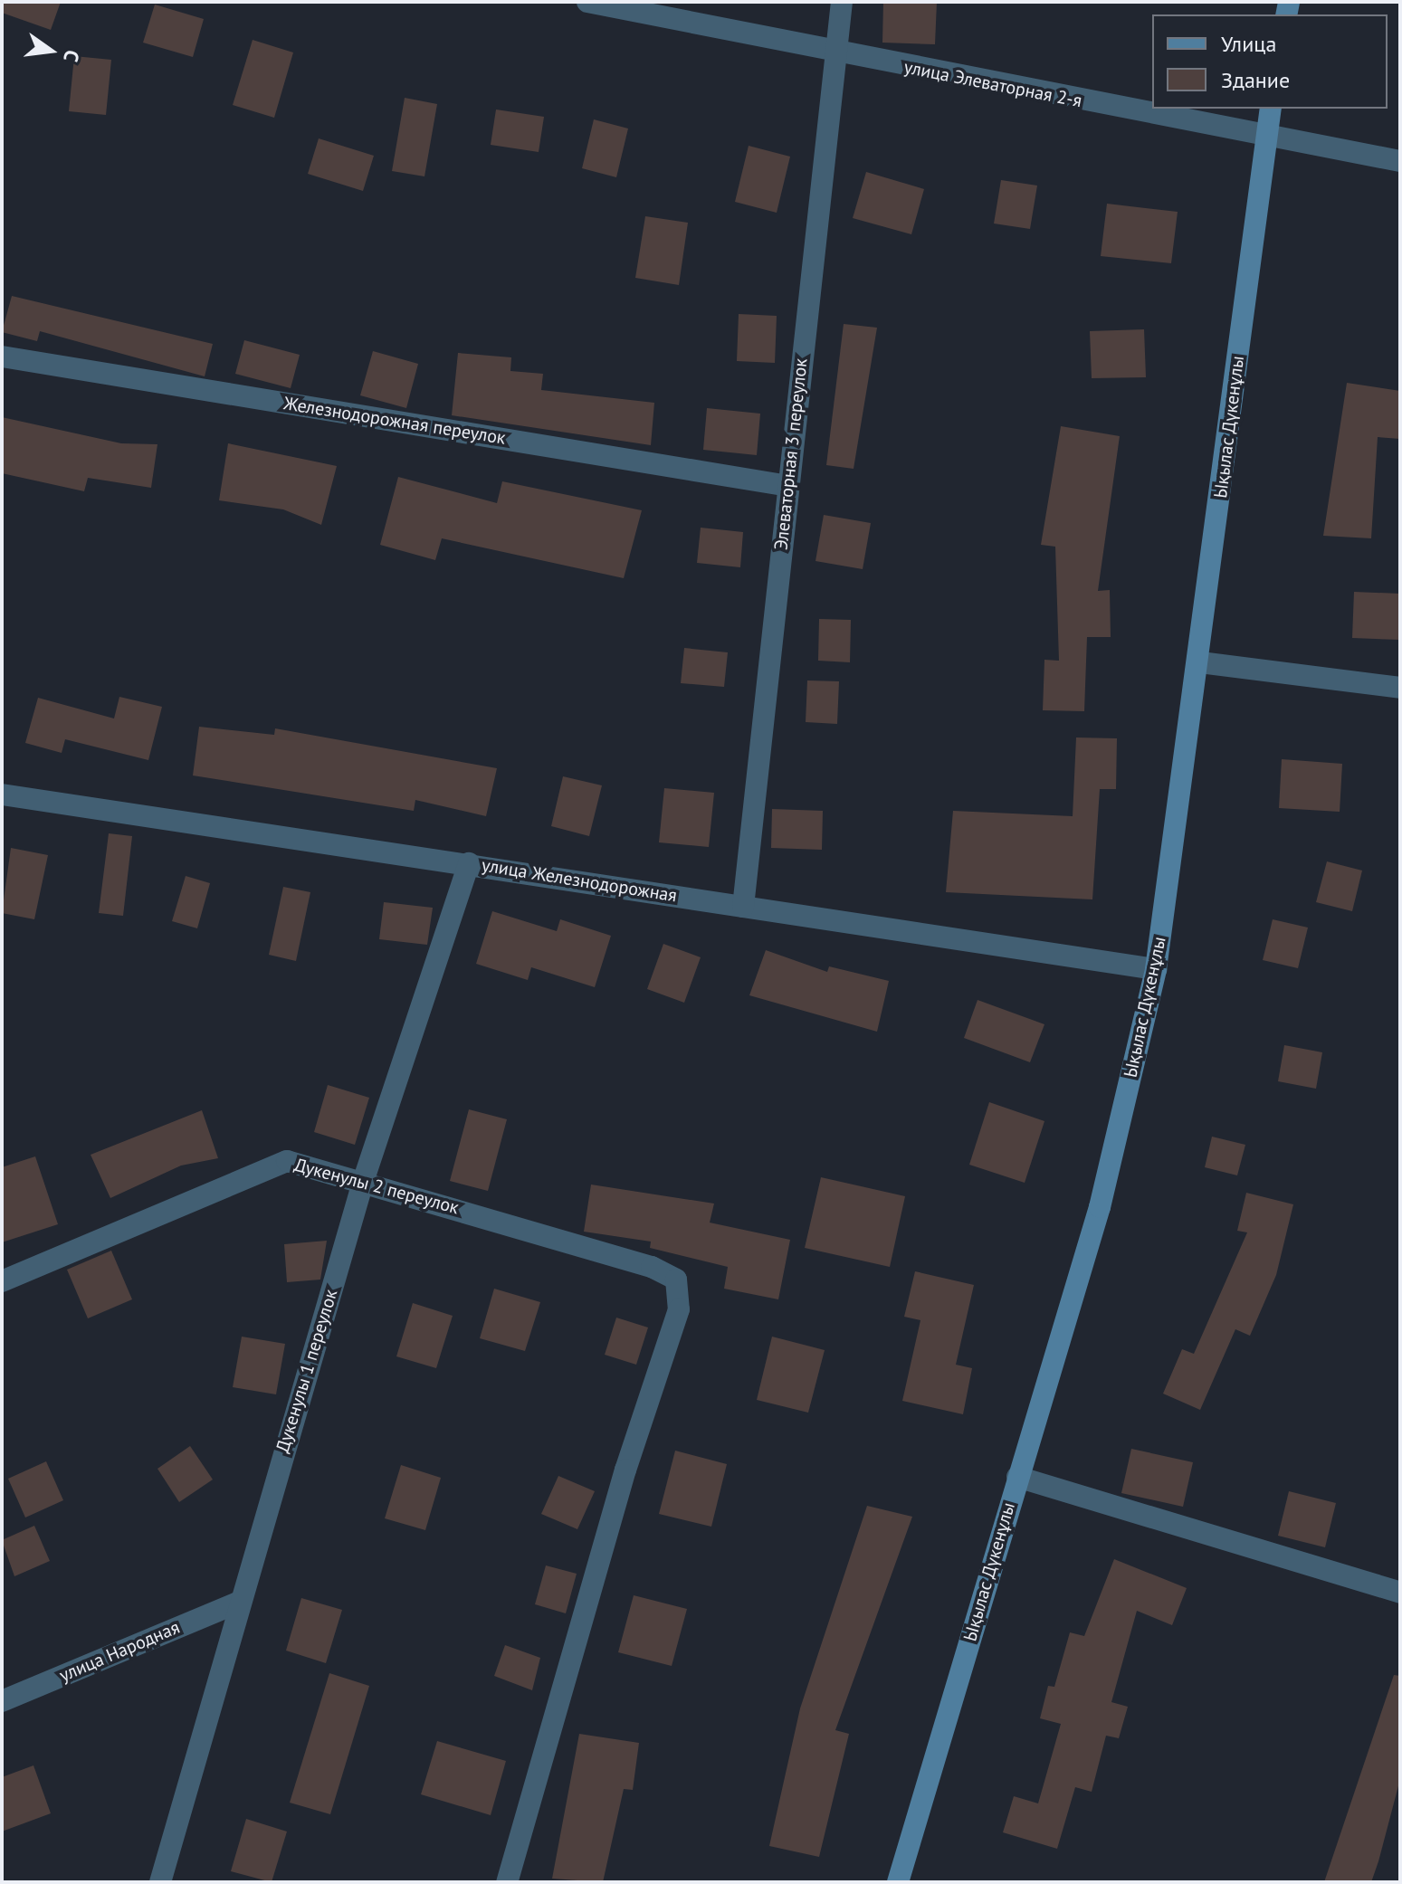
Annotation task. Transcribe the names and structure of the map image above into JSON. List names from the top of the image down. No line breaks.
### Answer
{"streets":{"street":["улица Элеваторная 2-я","Железнодорожная переулок","Ықылас Дүкенұлы","Элеваторная 3 переулок","улица Железнодорожная","Дукенулы 2 переулок","Дукенулы 1 переулок","улица Народная"]},"crossings":[["улица Элеваторная 2-я","Ықылас Дүкенұлы"],["улица Элеваторная 2-я","Элеваторная 3 переулок"],["Железнодорожная переулок","Элеваторная 3 переулок"],["Ықылас Дүкенұлы","улица Железнодорожная"],["Элеваторная 3 переулок","улица Железнодорожная"],["улица Железнодорожная","Дукенулы 1 переулок"],["Дукенулы 2 переулок","Дукенулы 1 переулок"],["Дукенулы 1 переулок","улица Народная"]],"legend":["Улица","Здание"],"north":"right"}
